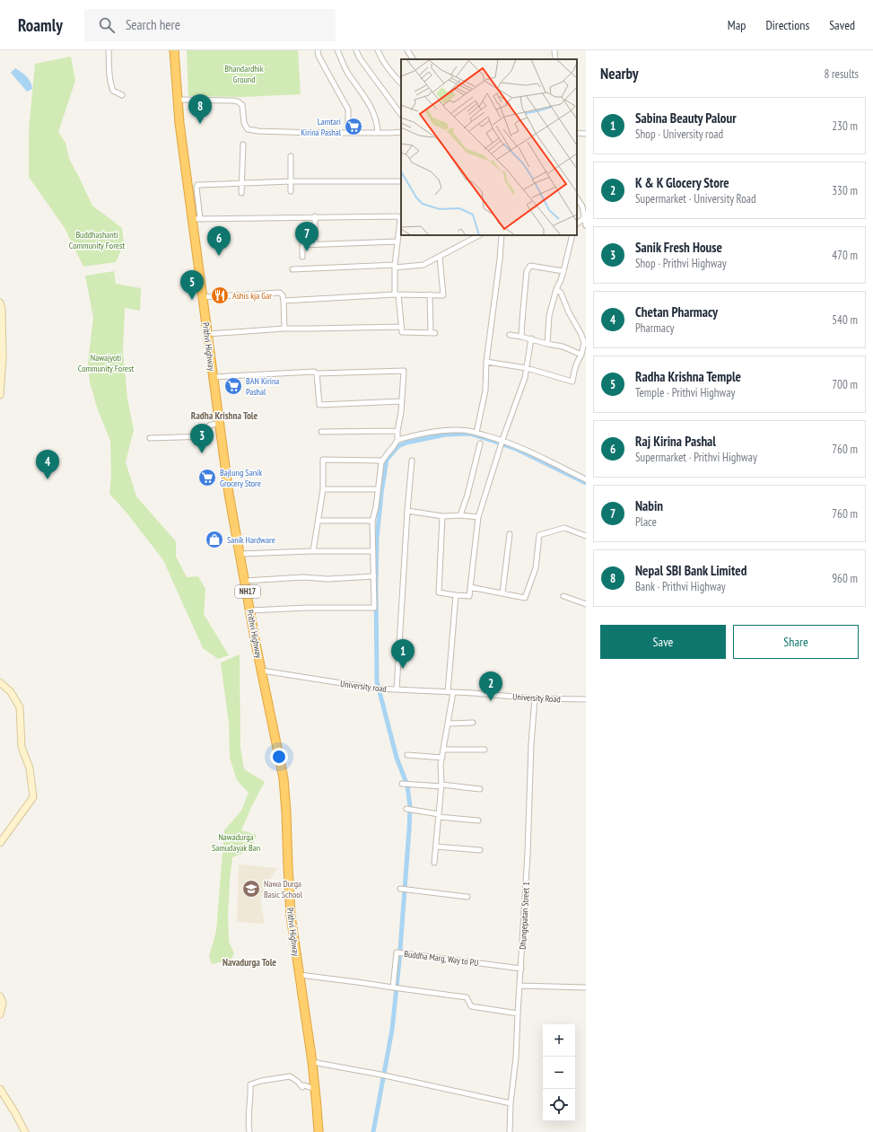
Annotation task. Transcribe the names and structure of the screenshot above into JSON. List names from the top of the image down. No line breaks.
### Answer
{"streets":{"highway":["Prithvi Highway","NH17"],"street":["University road","University Road","Dhungepatan Street 1","Buddha Marg, Way to PU"]},"crossings":[["Prithvi Highway","University road"],["University road","University Road"],["University Road","Dhungepatan Street 1"],["Dhungepatan Street 1","Buddha Marg, Way to PU"]],"districts":["Radha Krishna Tole","Navadurga Tole"],"parks":["Bhandardhik Ground","Buddhashanti Community Forest","Nawajyoti Community Forest","Nawadurga Samudayak Ban"],"places":{"supermarket":["Lamtari Kirina Pashal","BAN Kirina Pashal","Bajlung Sanik Grocery Store"],"restaurant":["Ashis kja Gar"],"shop":["Sanik Hardware"],"school or university":["Nawa Durga Basic School"]},"page":{"header":"Roamly","search":"Search here","nav":["Map","Directions","Saved"],"heading":["Nearby","8 results"],"pins":["8","7","6","5","3","4","1","2"],"list":[{"mark":"1","name":"Sabina Beauty Palour","note":"Shop · University road","value":"230 m"},{"mark":"2","name":"K & K Glocery Store","note":"Supermarket · University Road","value":"330 m"},{"mark":"3","name":"Sanik Fresh House","note":"Shop · Prithvi Highway","value":"470 m"},{"mark":"4","name":"Chetan Pharmacy","note":"Pharmacy","value":"540 m"},{"mark":"5","name":"Radha Krishna Temple","note":"Temple · Prithvi Highway","value":"700 m"},{"mark":"6","name":"Raj Kirina Pashal","note":"Supermarket · Prithvi Highway","value":"760 m"},{"mark":"7","name":"Nabin","note":"Place","value":"760 m"},{"mark":"8","name":"Nepal SBI Bank Limited","note":"Bank · Prithvi Highway","value":"960 m"}],"buttons":["Save","Share"],"map_buttons":["+","−"]}}
